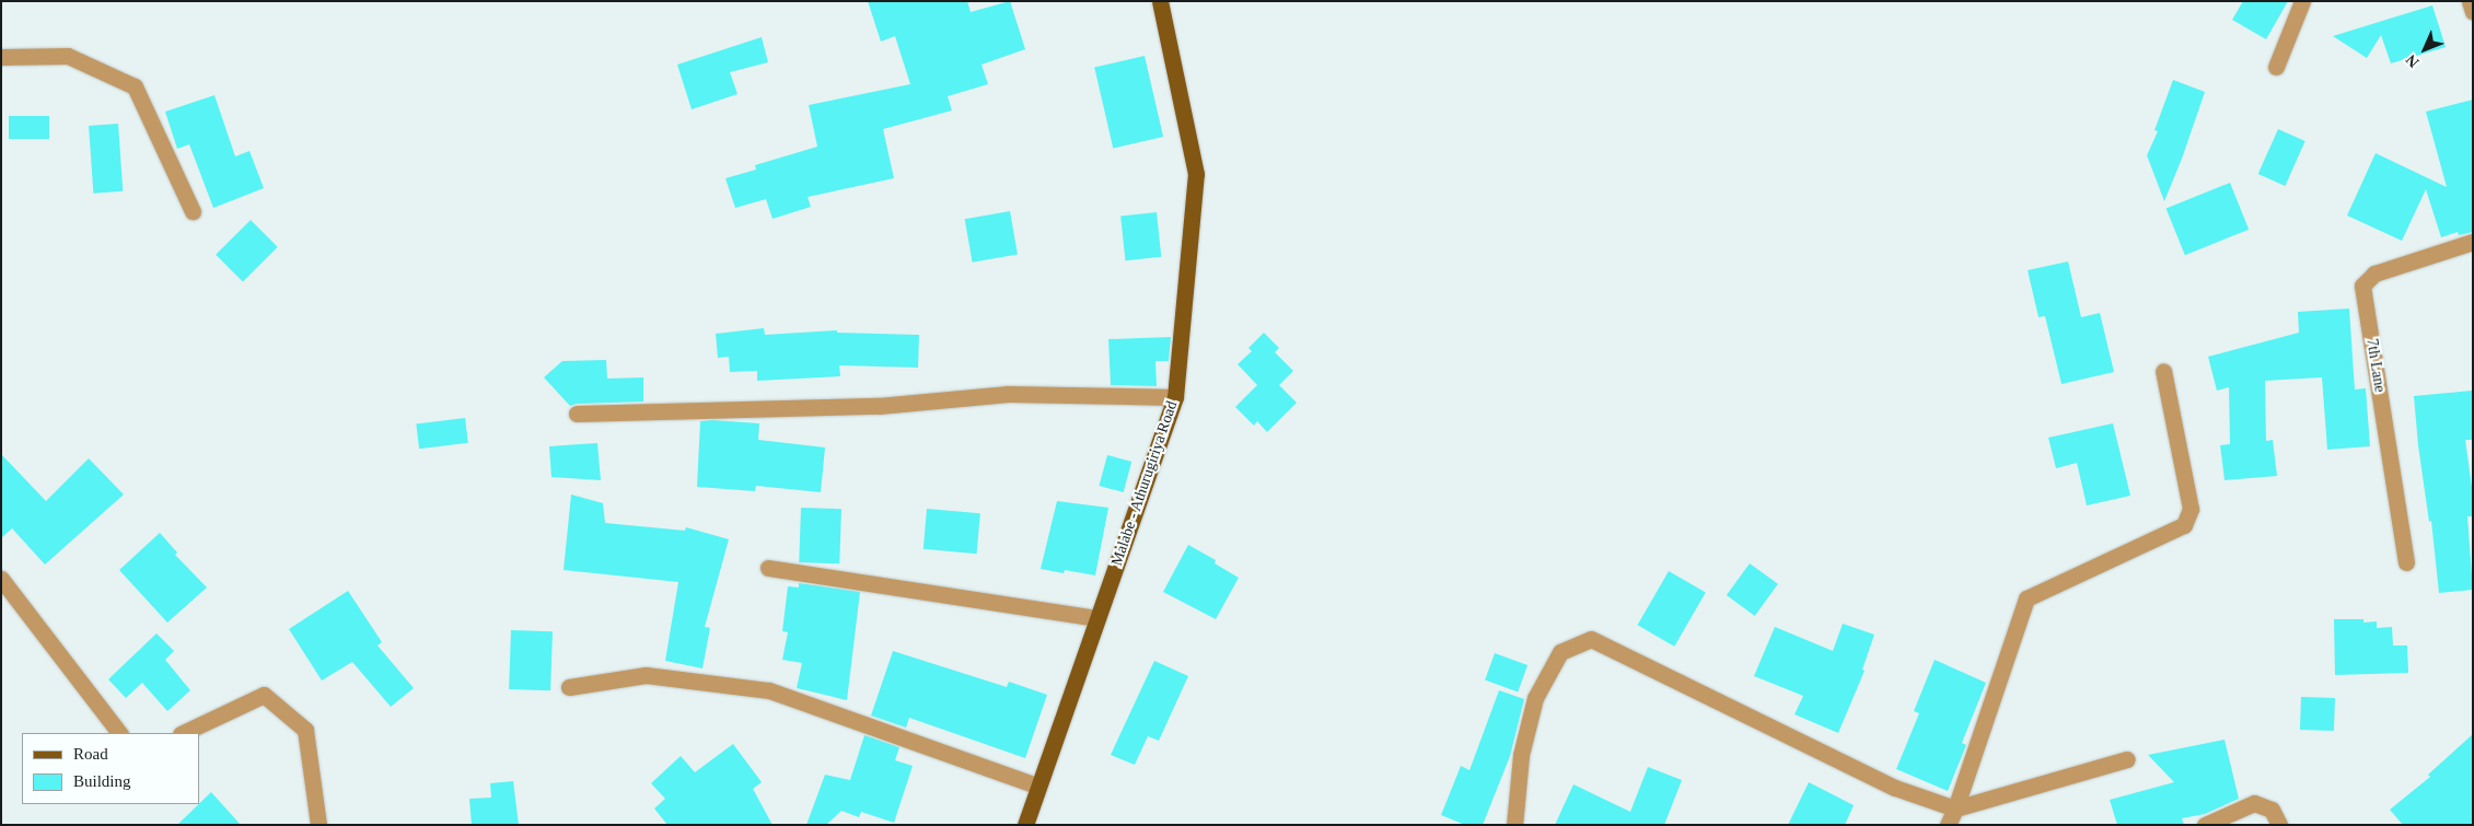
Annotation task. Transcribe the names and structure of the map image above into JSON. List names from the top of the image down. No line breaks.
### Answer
{"streets":{"main road":["Malabe - Athurugiriya Road"],"street":["7th Lane"]},"legend":["Road","Building"],"north":"bottom left"}
